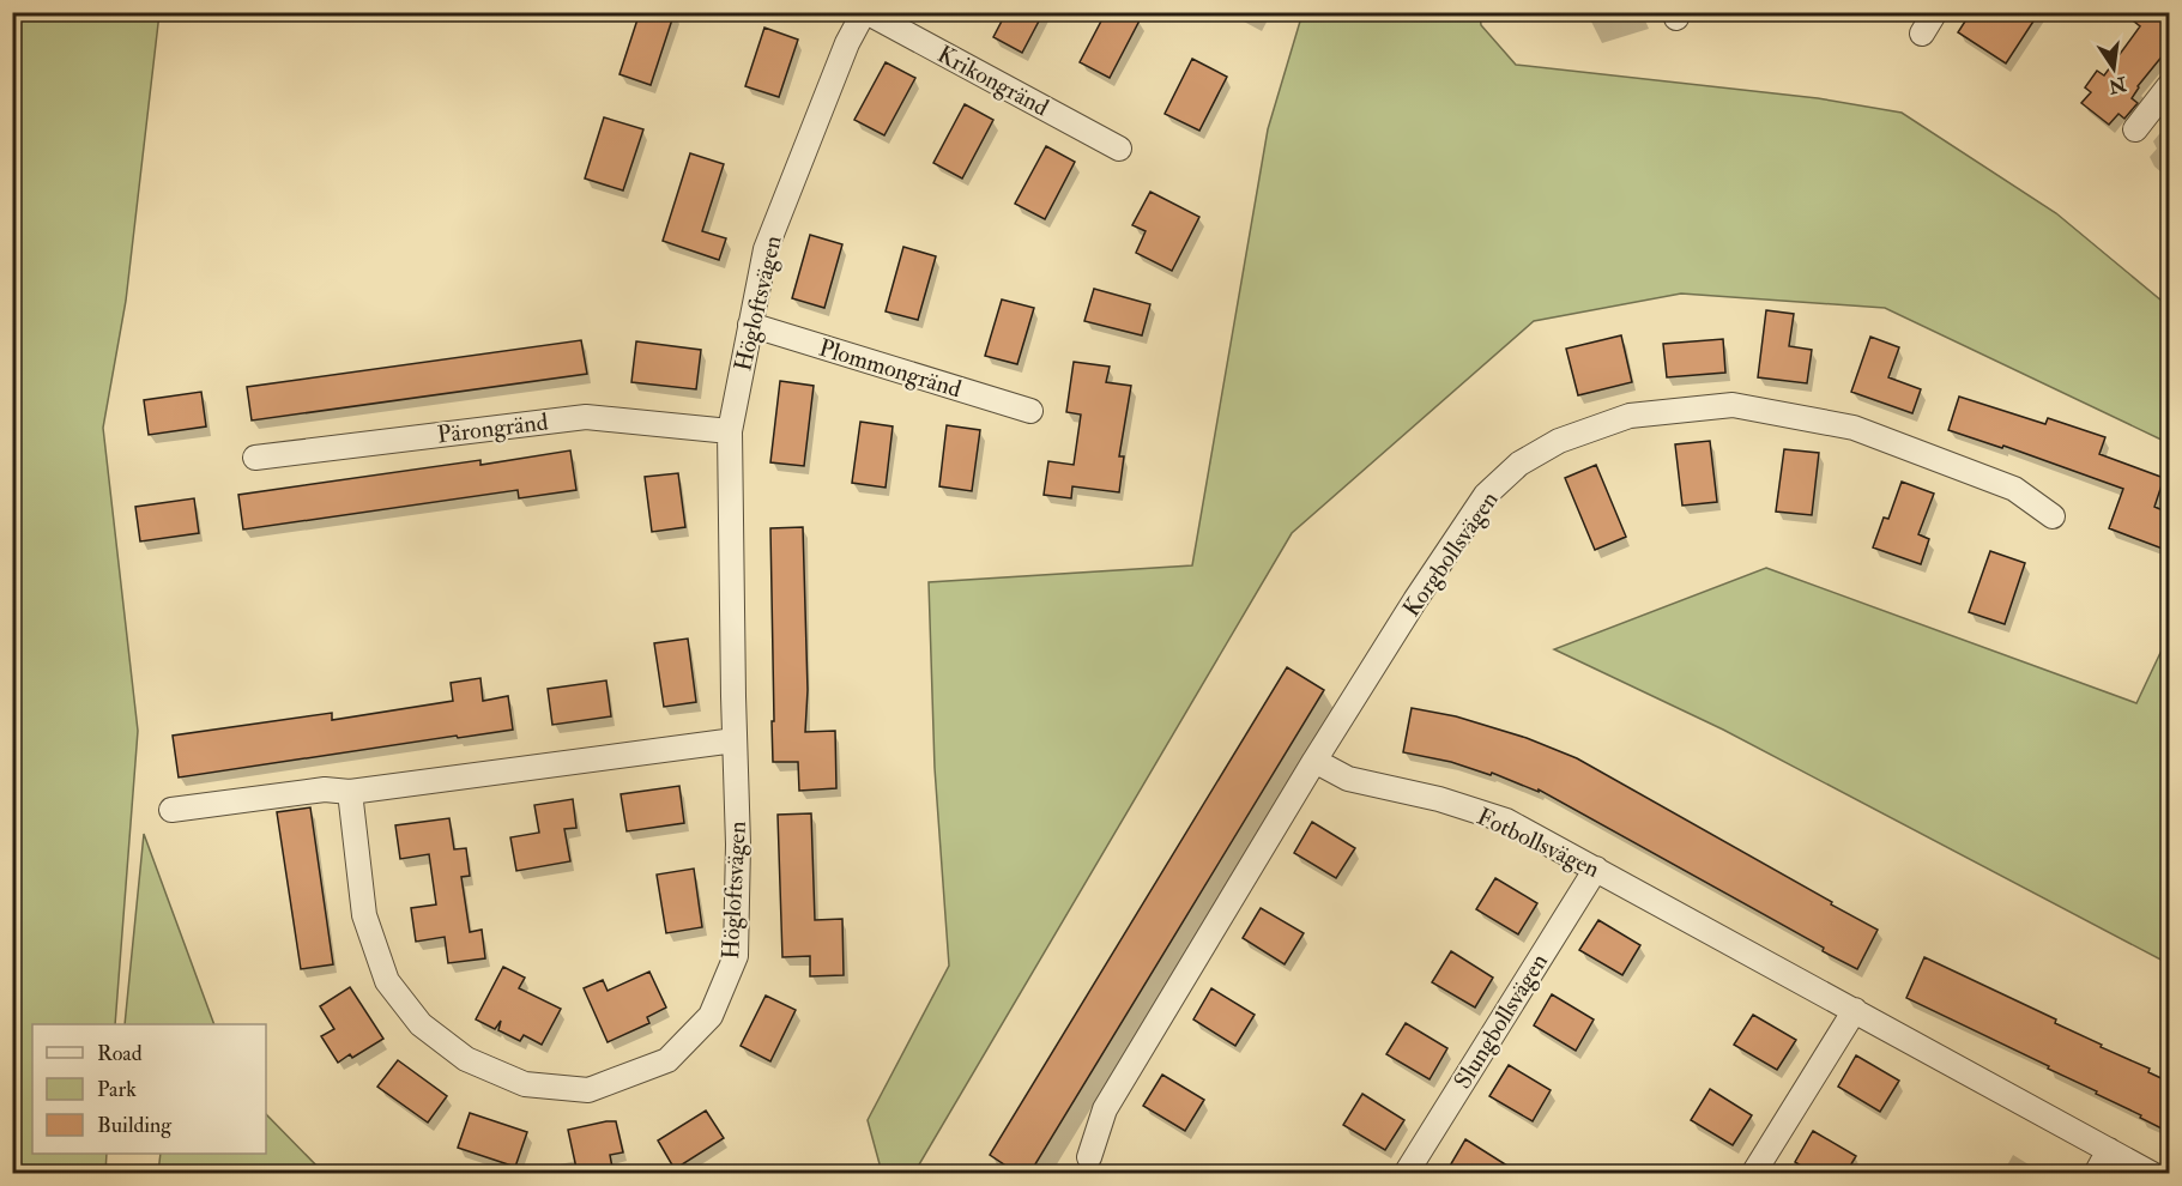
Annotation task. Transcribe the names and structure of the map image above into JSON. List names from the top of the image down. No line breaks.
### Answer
{"streets":{"street":["Krikongränd","Högloftsvägen","Plommongränd","Pärongränd","Korgbollsvägen","Fotbollsvägen","Slungbollsvägen"]},"crossings":[["Krikongränd","Högloftsvägen"],["Högloftsvägen","Plommongränd"],["Högloftsvägen","Pärongränd"],["Korgbollsvägen","Fotbollsvägen"],["Fotbollsvägen","Slungbollsvägen"]],"legend":["Road","Park","Building"],"north":"bottom"}
